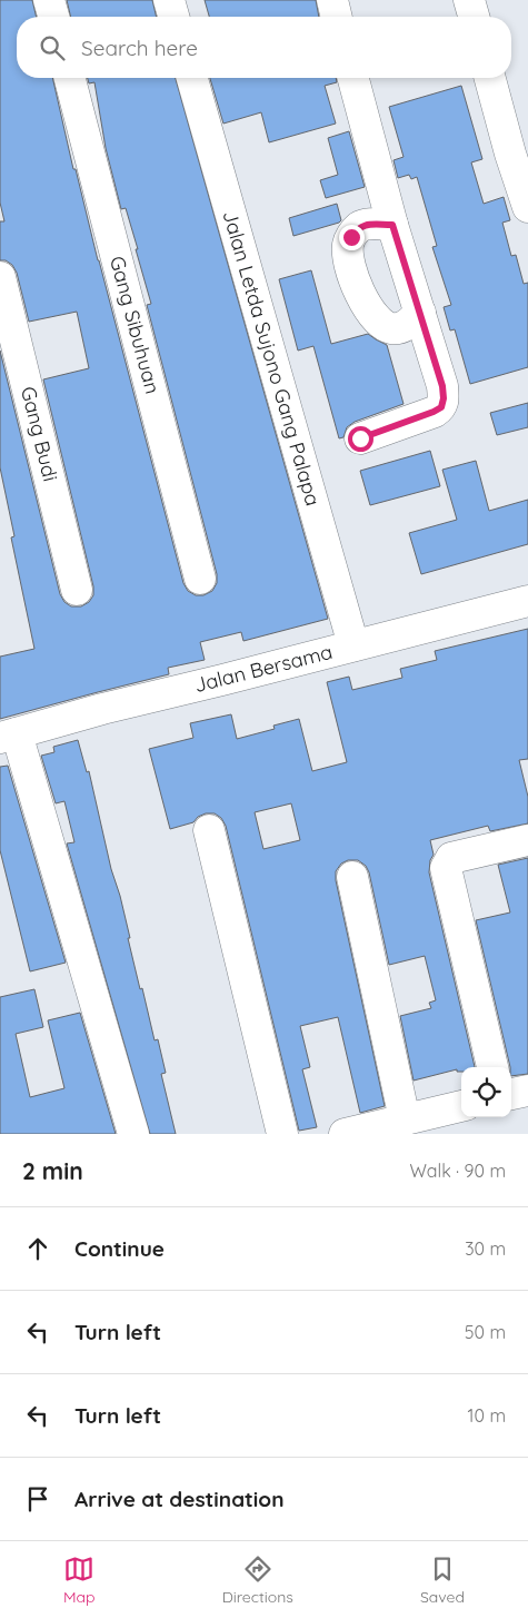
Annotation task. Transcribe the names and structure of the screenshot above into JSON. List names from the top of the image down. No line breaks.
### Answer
{"streets":{"street":["Gang Sibuhuan","Jalan Letda Sujono Gang Palapa","Gang Budi","Jalan Bersama"]},"crossings":[["Jalan Letda Sujono Gang Palapa","Jalan Bersama"]],"page":{"search":"Search here","heading":["2 min","Walk · 90 m"],"list":[["Continue","30 m"],["Turn left","50 m"],["Turn left","10 m"],"Arrive at destination"],"nav":["Map","Directions","Saved"]}}
